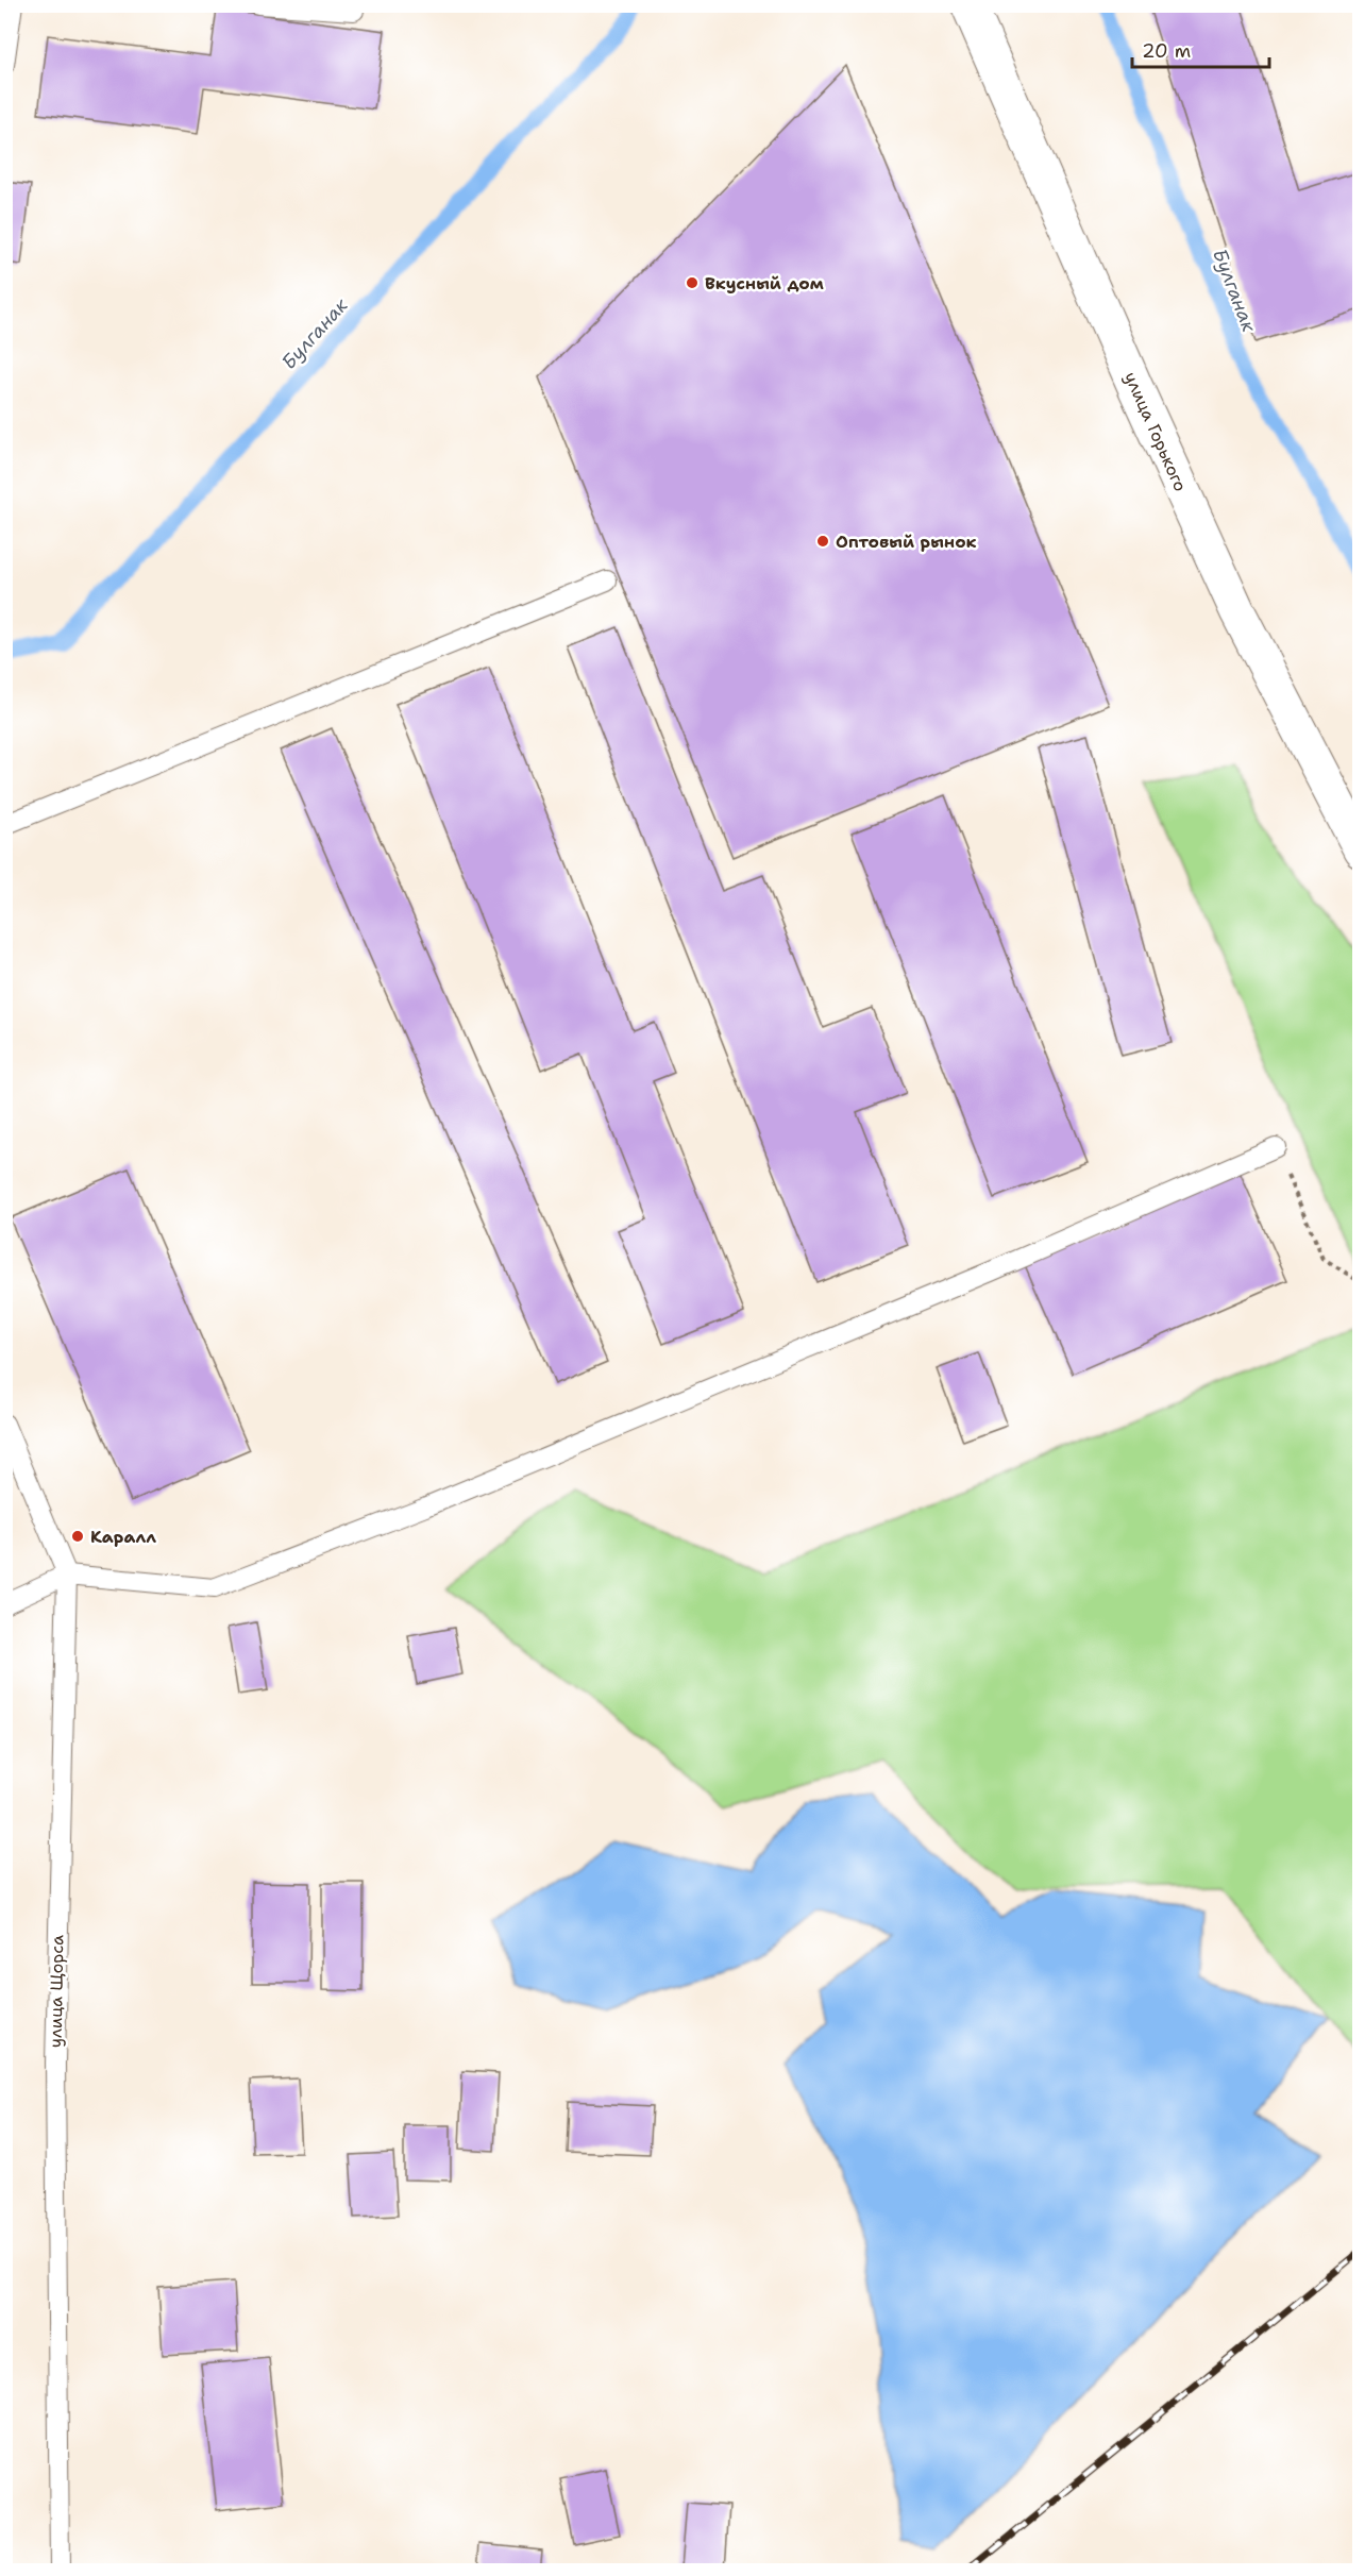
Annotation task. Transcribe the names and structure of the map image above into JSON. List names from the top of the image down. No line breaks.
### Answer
{"streets":{"main road":["улица Горького"],"lane":["улица Щорса"]},"water":["Булганак"],"places":["Вкусный дом","Оптовый рынок","Каралл"],"scale_bar":"20 m"}
